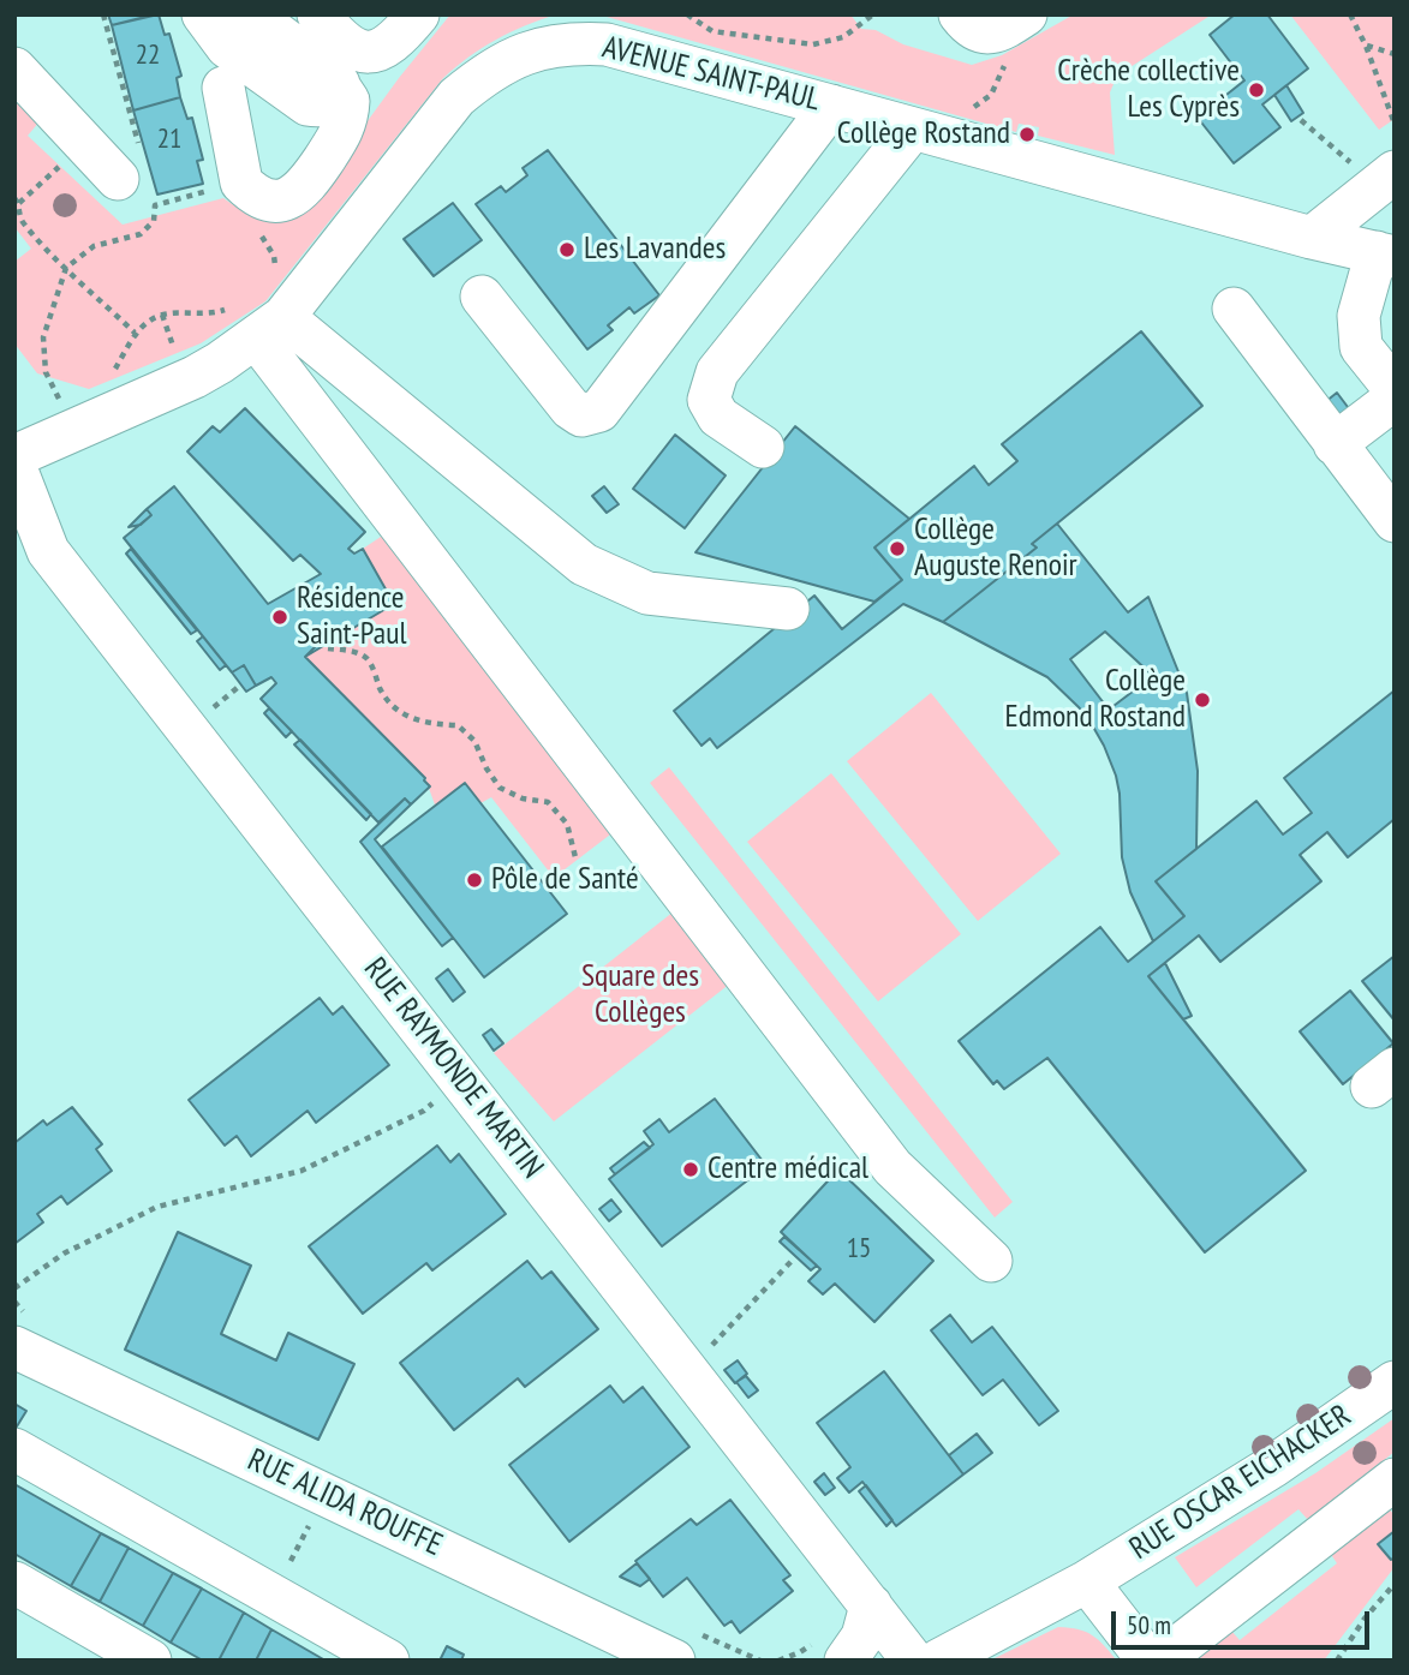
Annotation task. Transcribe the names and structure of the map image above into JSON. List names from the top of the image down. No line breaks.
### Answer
{"streets":{"street":["AVENUE SAINT-PAUL","RUE RAYMONDE MARTIN","RUE OSCAR EICHACKER","RUE ALIDA ROUFFE"]},"parks":["Square des Collèges"],"places":["Crèche collective Les Cyprès","Collège Rostand","Les Lavandes","Collège Auguste Renoir","Résidence Saint-Paul","Collège Edmond Rostand","Pôle de Santé","Centre médical"],"house_numbers":["22","21","15"],"scale_bar":"50 m"}
